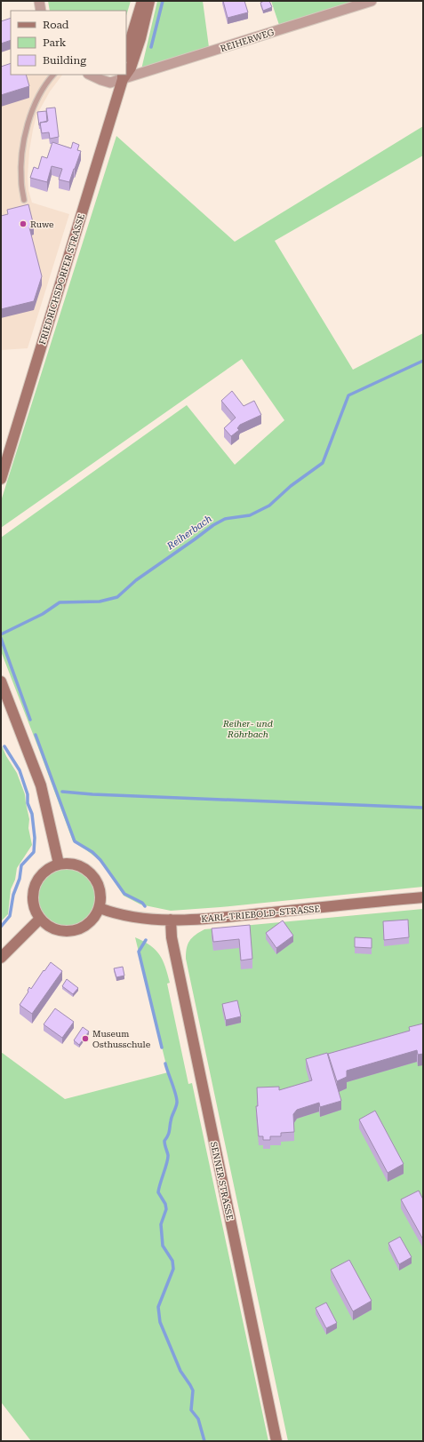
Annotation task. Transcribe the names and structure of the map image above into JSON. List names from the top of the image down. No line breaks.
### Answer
{"streets":{"main road":["FRIEDRICHSDORFER STRASSE","KARL-TRIEBOLD-STRASSE","SENNER STRASSE"],"street":["REIHERWEG"]},"crossings":[["REIHERWEG","FRIEDRICHSDORFER STRASSE"],["KARL-TRIEBOLD-STRASSE","SENNER STRASSE"]],"water":["Reiherbach"],"parks":["Reiher- und Röhrbach"],"places":["Ruwe","Museum Osthusschule"],"legend":["Road","Park","Building"]}
